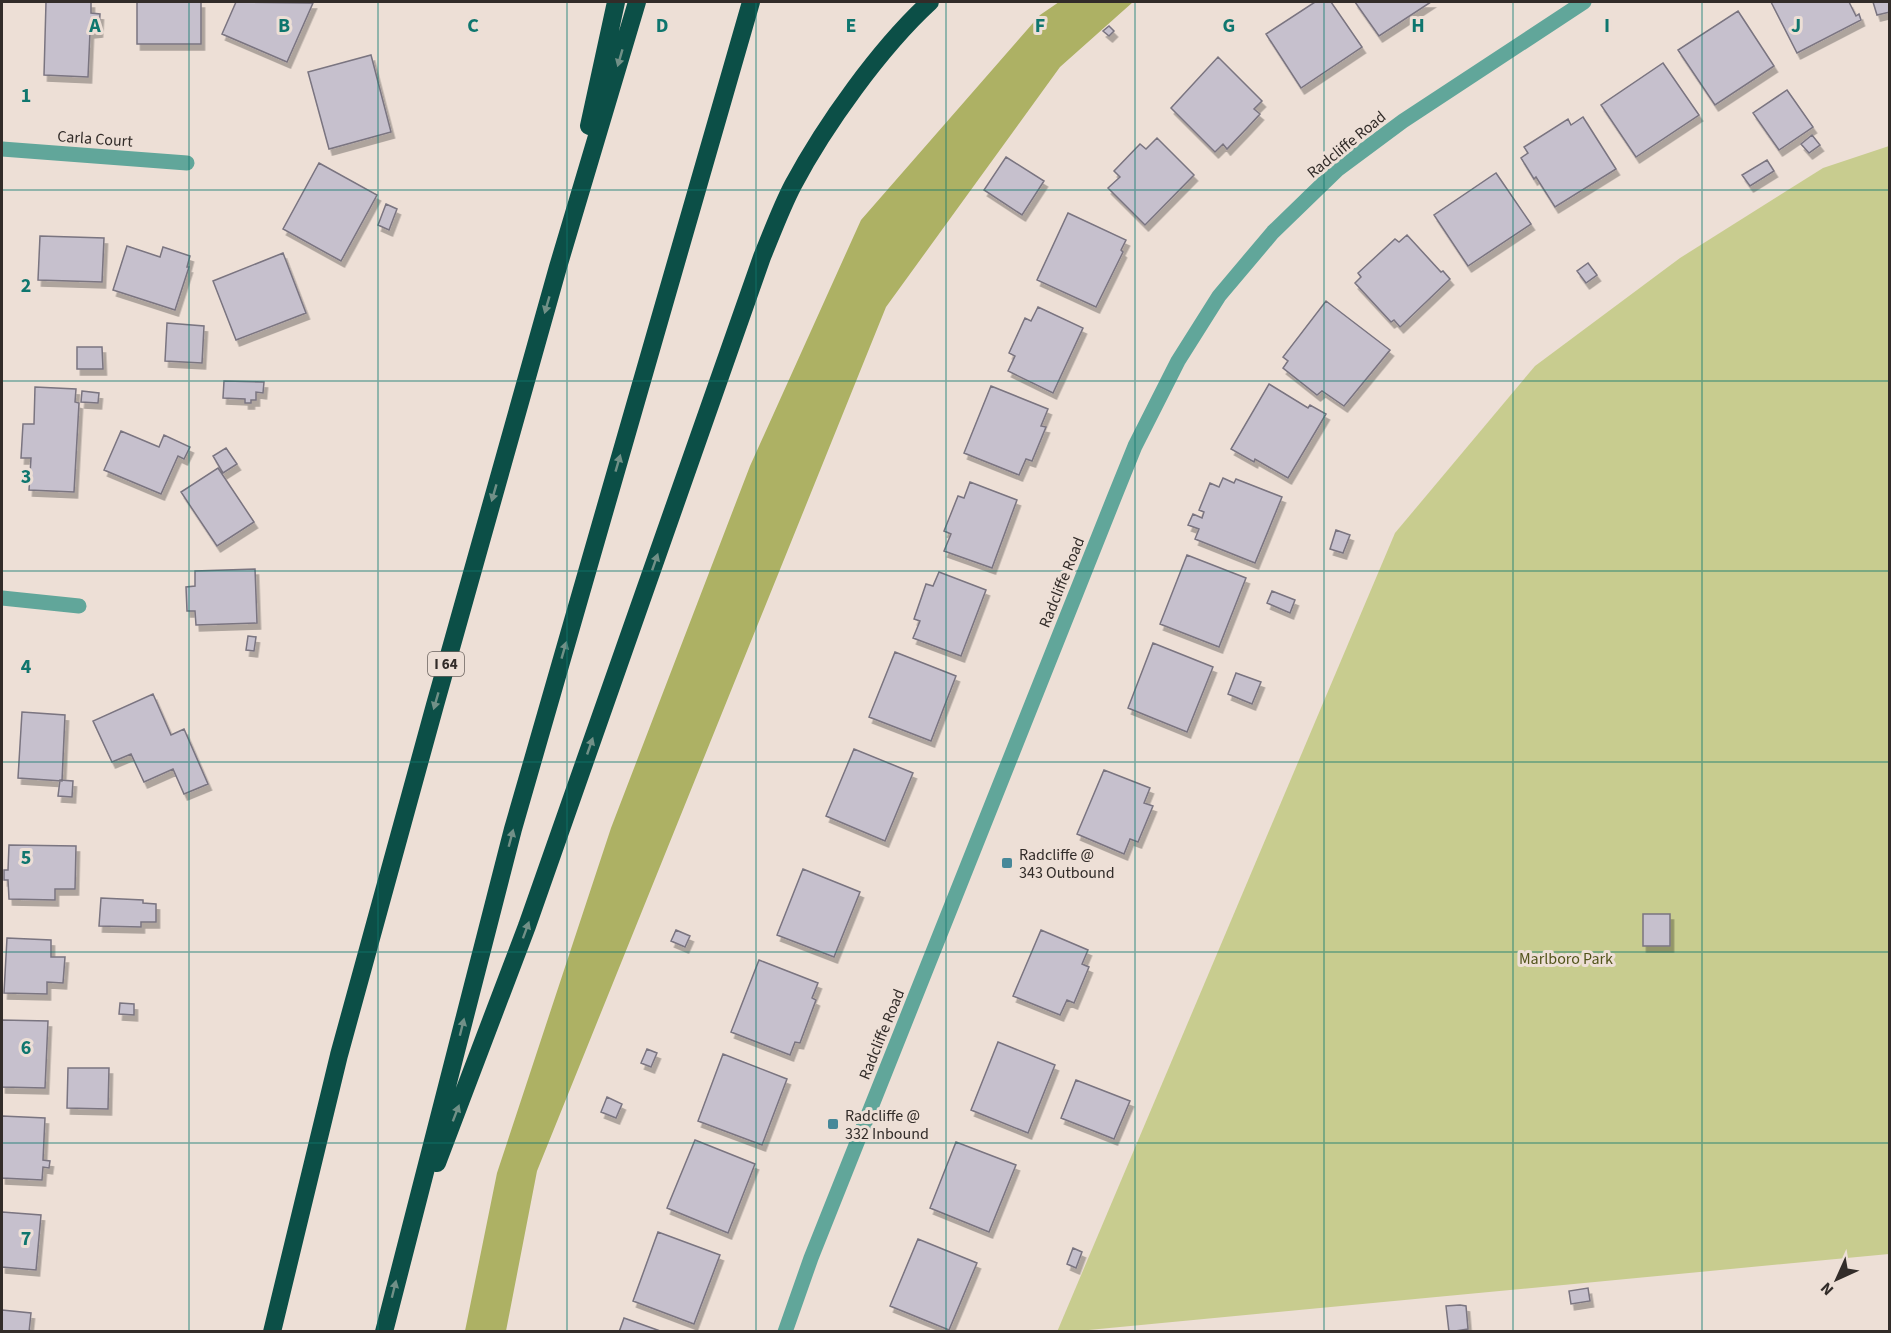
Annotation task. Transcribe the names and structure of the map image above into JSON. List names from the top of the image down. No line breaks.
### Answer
{"streets":{"highway":["I 64"],"street":["Carla Court","Radcliffe Road"]},"parks":["Marlboro Park"],"places":{"transit":["Radcliffe @ 343 Outbound","Radcliffe @ 332 Inbound"]},"north":"bottom left","grid":{"columns":["A","B","C","D","E","F","G","H","I","J"],"rows":["1","2","3","4","5","6","7"]}}
